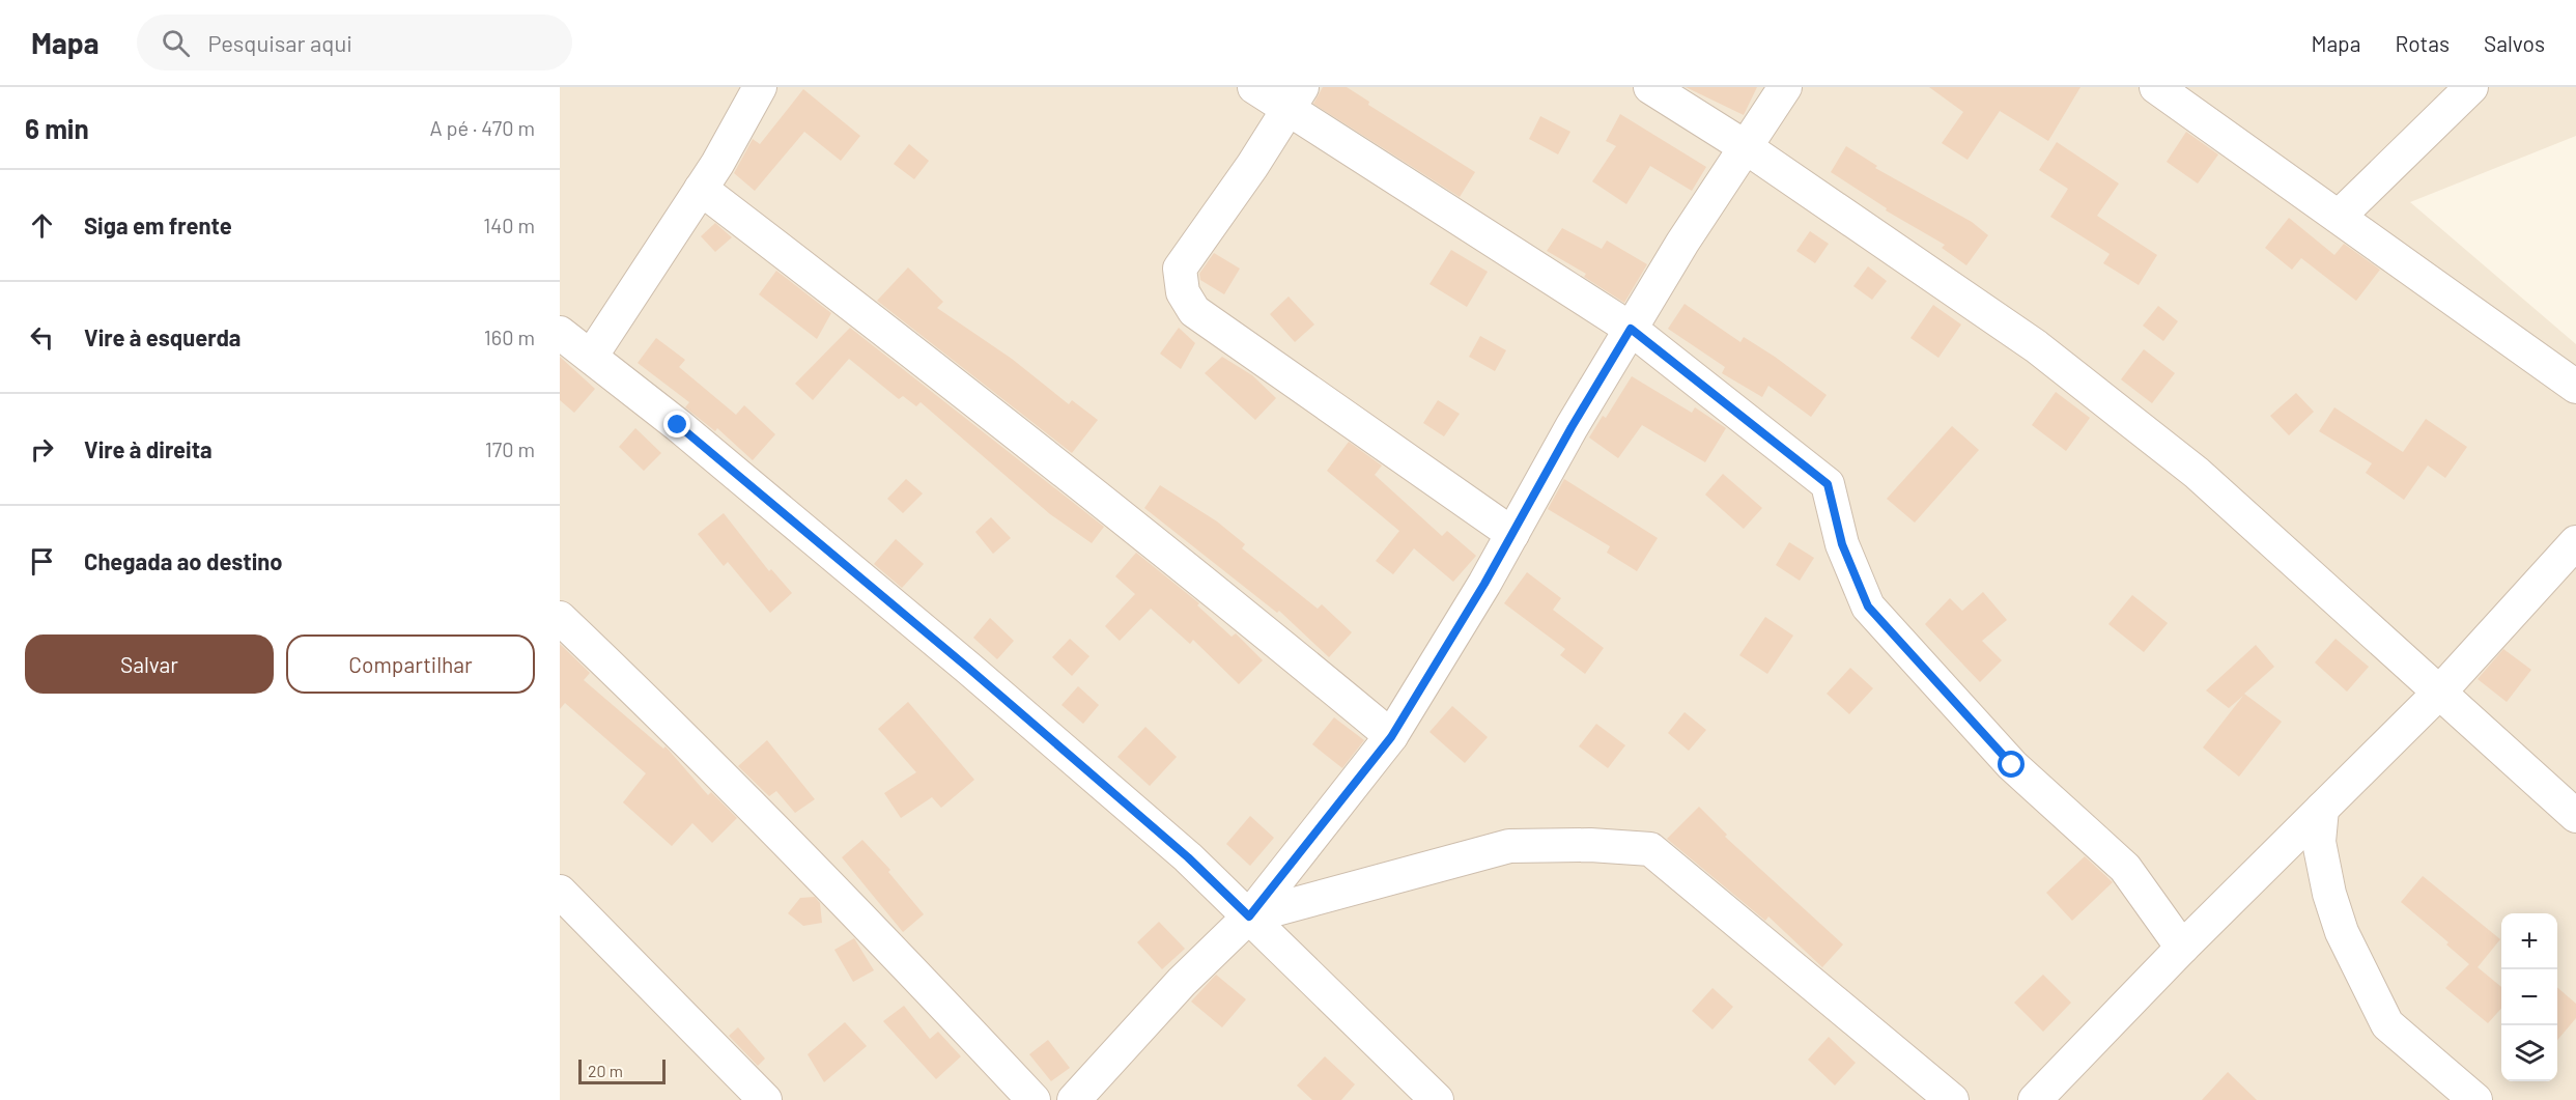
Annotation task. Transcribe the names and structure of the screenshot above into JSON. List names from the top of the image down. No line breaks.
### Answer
{"scale_bar":"20 m","page":{"header":"Mapa","search":"Pesquisar aqui","nav":["Mapa","Rotas","Salvos"],"heading":["6 min","A pé · 470 m"],"list":[["Siga em frente","140 m"],["Vire à esquerda","160 m"],["Vire à direita","170 m"],"Chegada ao destino"],"buttons":["Salvar","Compartilhar"],"map_buttons":["+","−"],"scale":"20 m"}}
